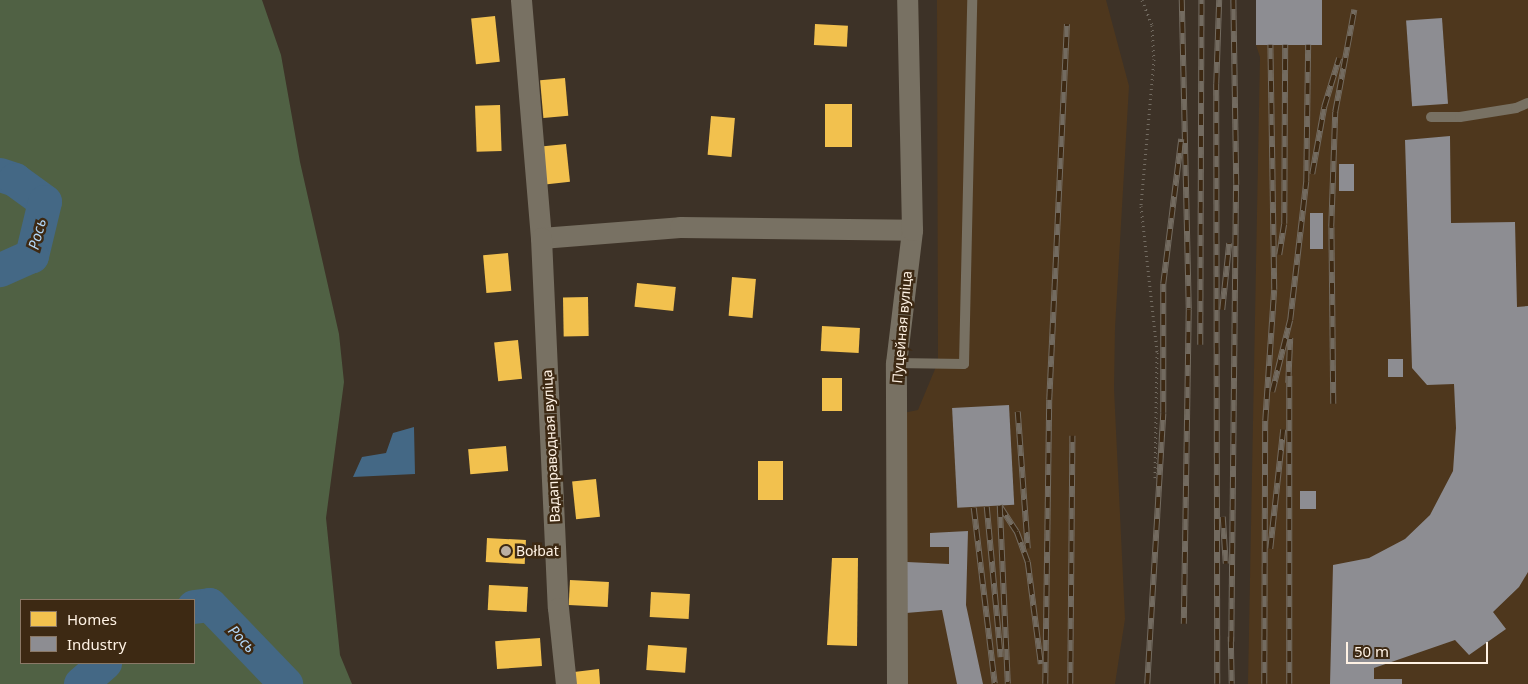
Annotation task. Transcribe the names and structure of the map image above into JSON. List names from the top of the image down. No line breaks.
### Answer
{"streets":{"street":["Пуцейная вуліца","Вадаправодная вуліца"]},"water":["Рось"],"places":["Bołbat"],"legend":["Homes","Industry"],"scale_bar":"50 m"}
